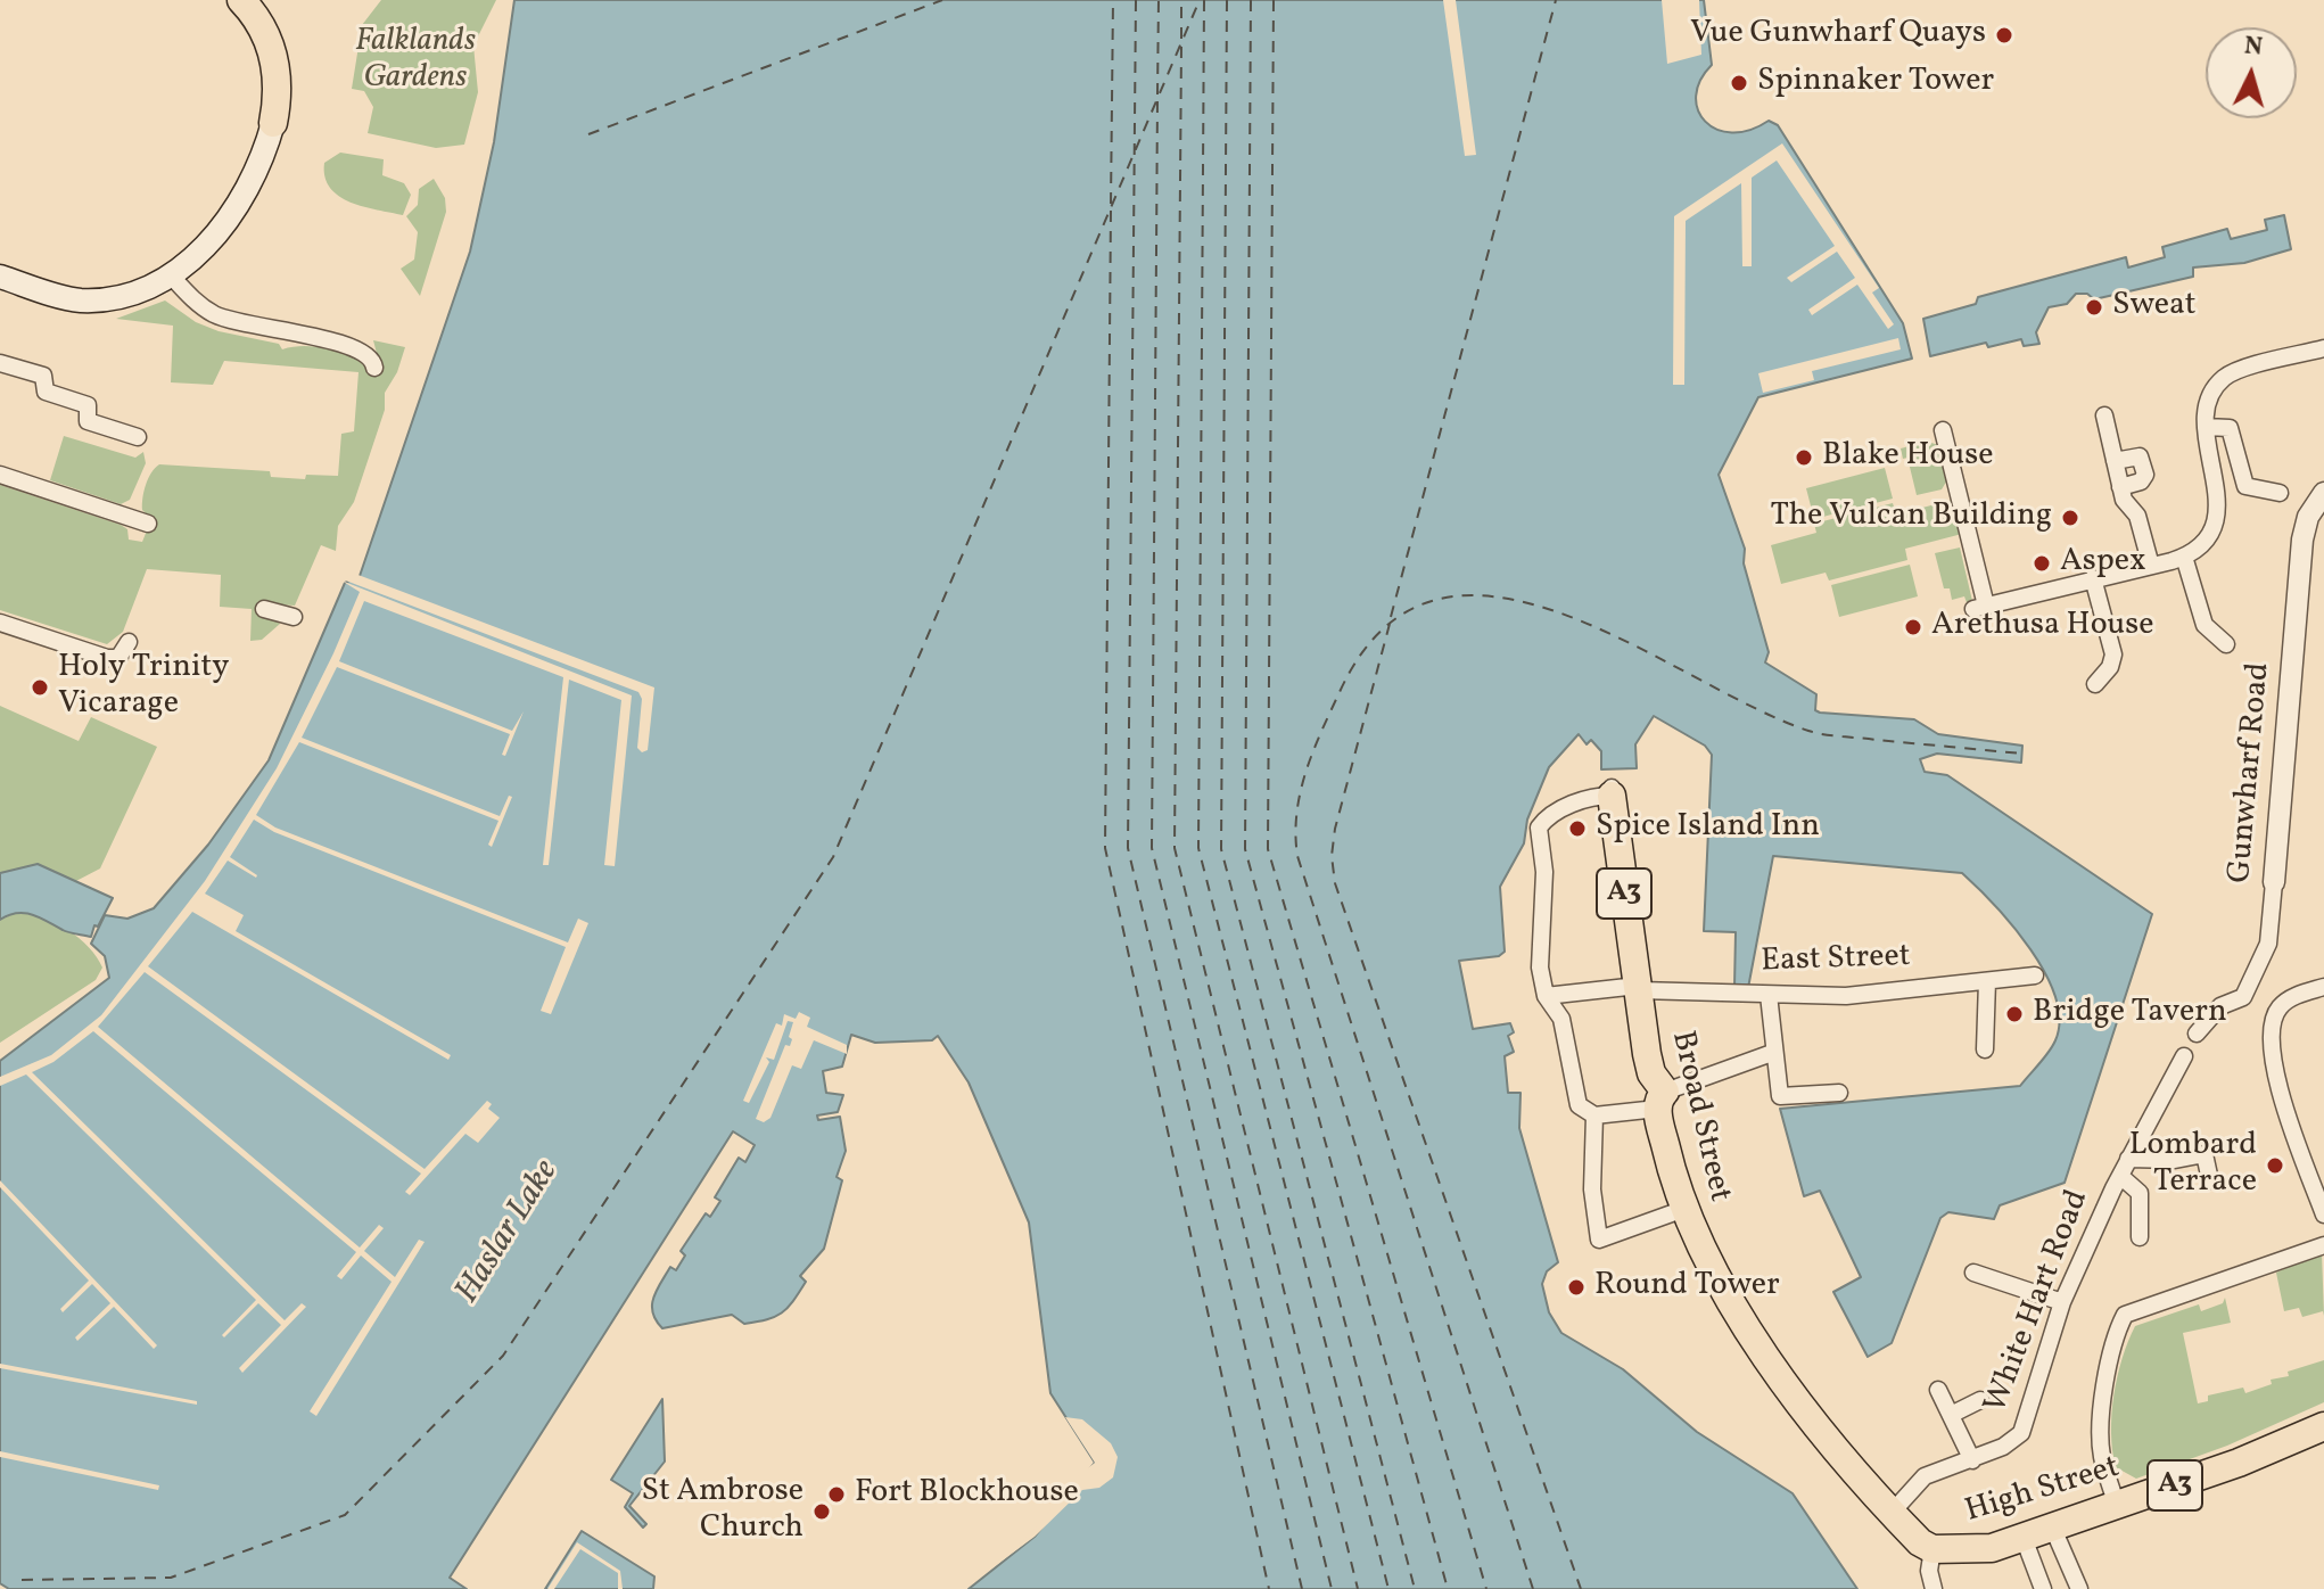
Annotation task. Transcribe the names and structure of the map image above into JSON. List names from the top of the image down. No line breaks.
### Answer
{"streets":{"main road":["A3","Broad Street","High Street"],"street":["Gunwharf Road","East Street","White Hart Road"]},"crossings":[["East Street","Broad Street"],["Broad Street","White Hart Road"],["Broad Street","High Street"]],"water":["Haslar Lake"],"parks":["Falklands Gardens"],"places":["Vue Gunwharf Quays","Spinnaker Tower","Sweat","Blake House","The Vulcan Building","Aspex","Arethusa House","Holy Trinity Vicarage","Spice Island Inn","Bridge Tavern","Lombard Terrace","Round Tower","Fort Blockhouse","St Ambrose Church"],"north":"top"}
